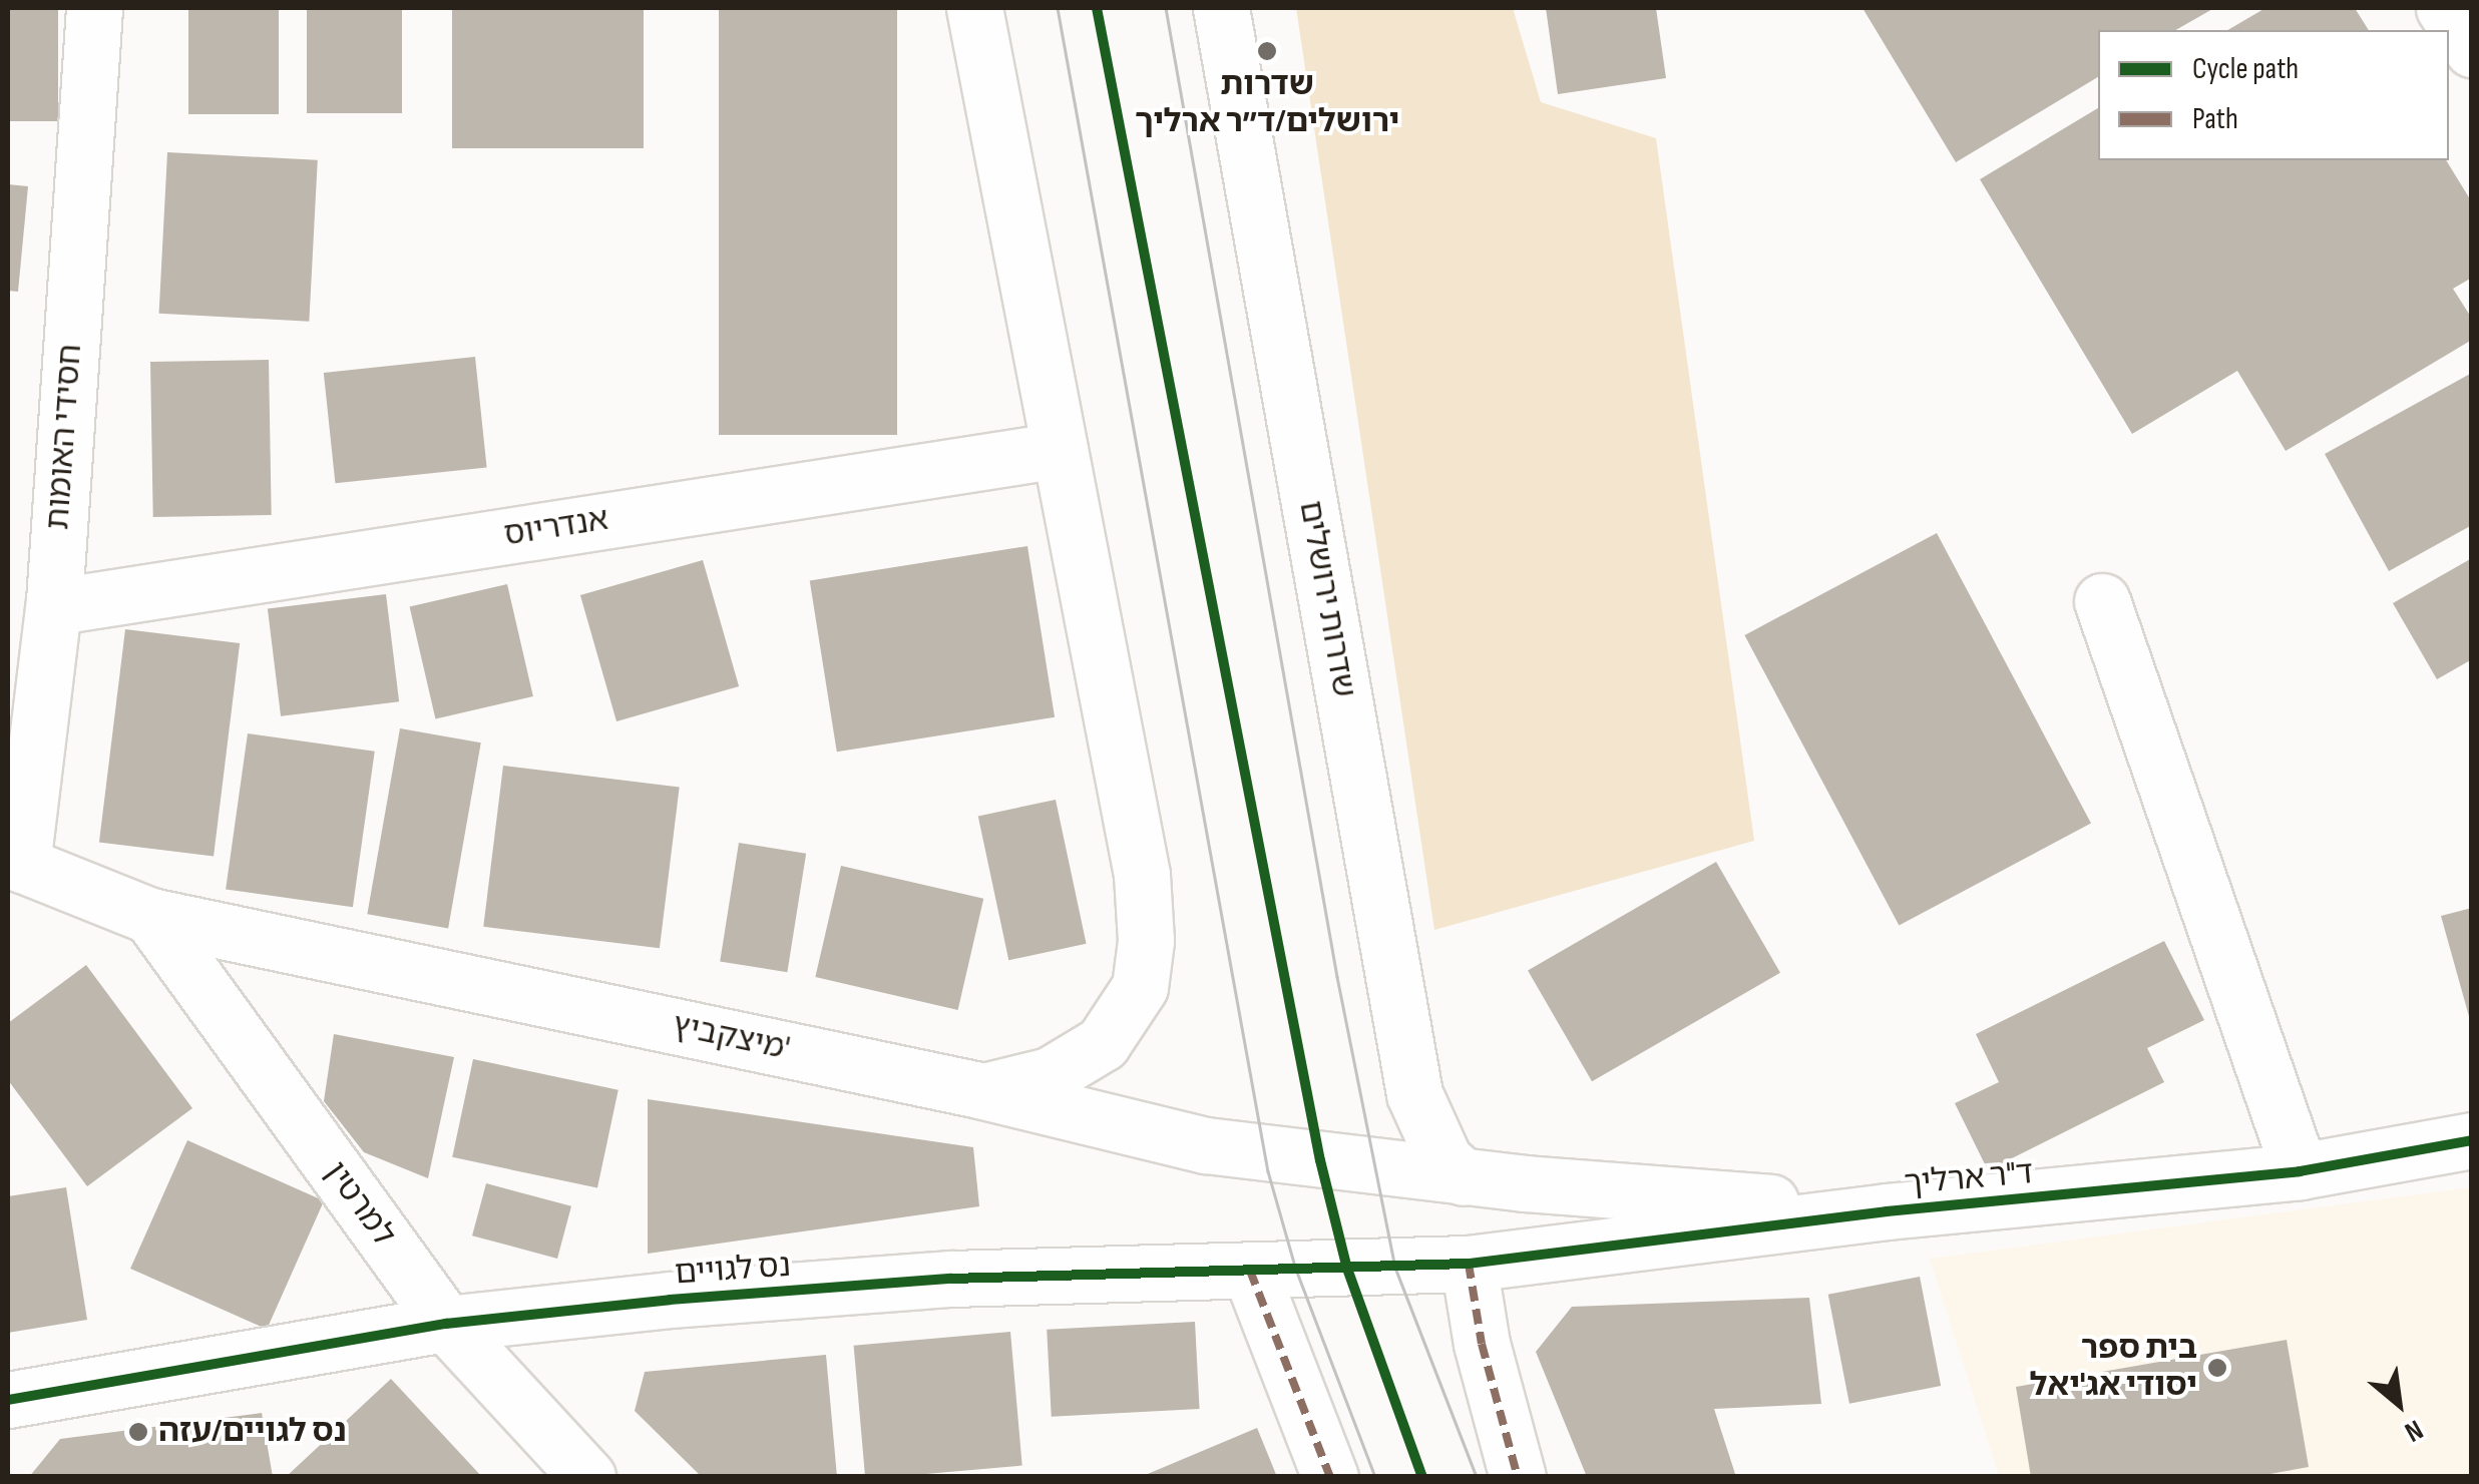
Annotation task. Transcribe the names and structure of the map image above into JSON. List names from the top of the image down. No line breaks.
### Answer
{"streets":{"street":["חסידי האומות","אנדריוס","שדרות ירושלים","מיצקביץ'","ד\"ר ארליך","למרטין","נס לגויים"]},"crossings":[["חסידי האומות","אנדריוס"],["חסידי האומות","מיצקביץ'"],["שדרות ירושלים","מיצקביץ'"],["שדרות ירושלים","ד\"ר ארליך"],["מיצקביץ'","ד\"ר ארליך"],["מיצקביץ'","למרטין"],["ד\"ר ארליך","נס לגויים"],["למרטין","נס לגויים"]],"places":["שדרות ירושלים/ד״ר ארליך","בית ספר יסודי אג'יאל","נס לגויים/עזה"],"legend":["Cycle path","Path"],"north":"bottom right"}
